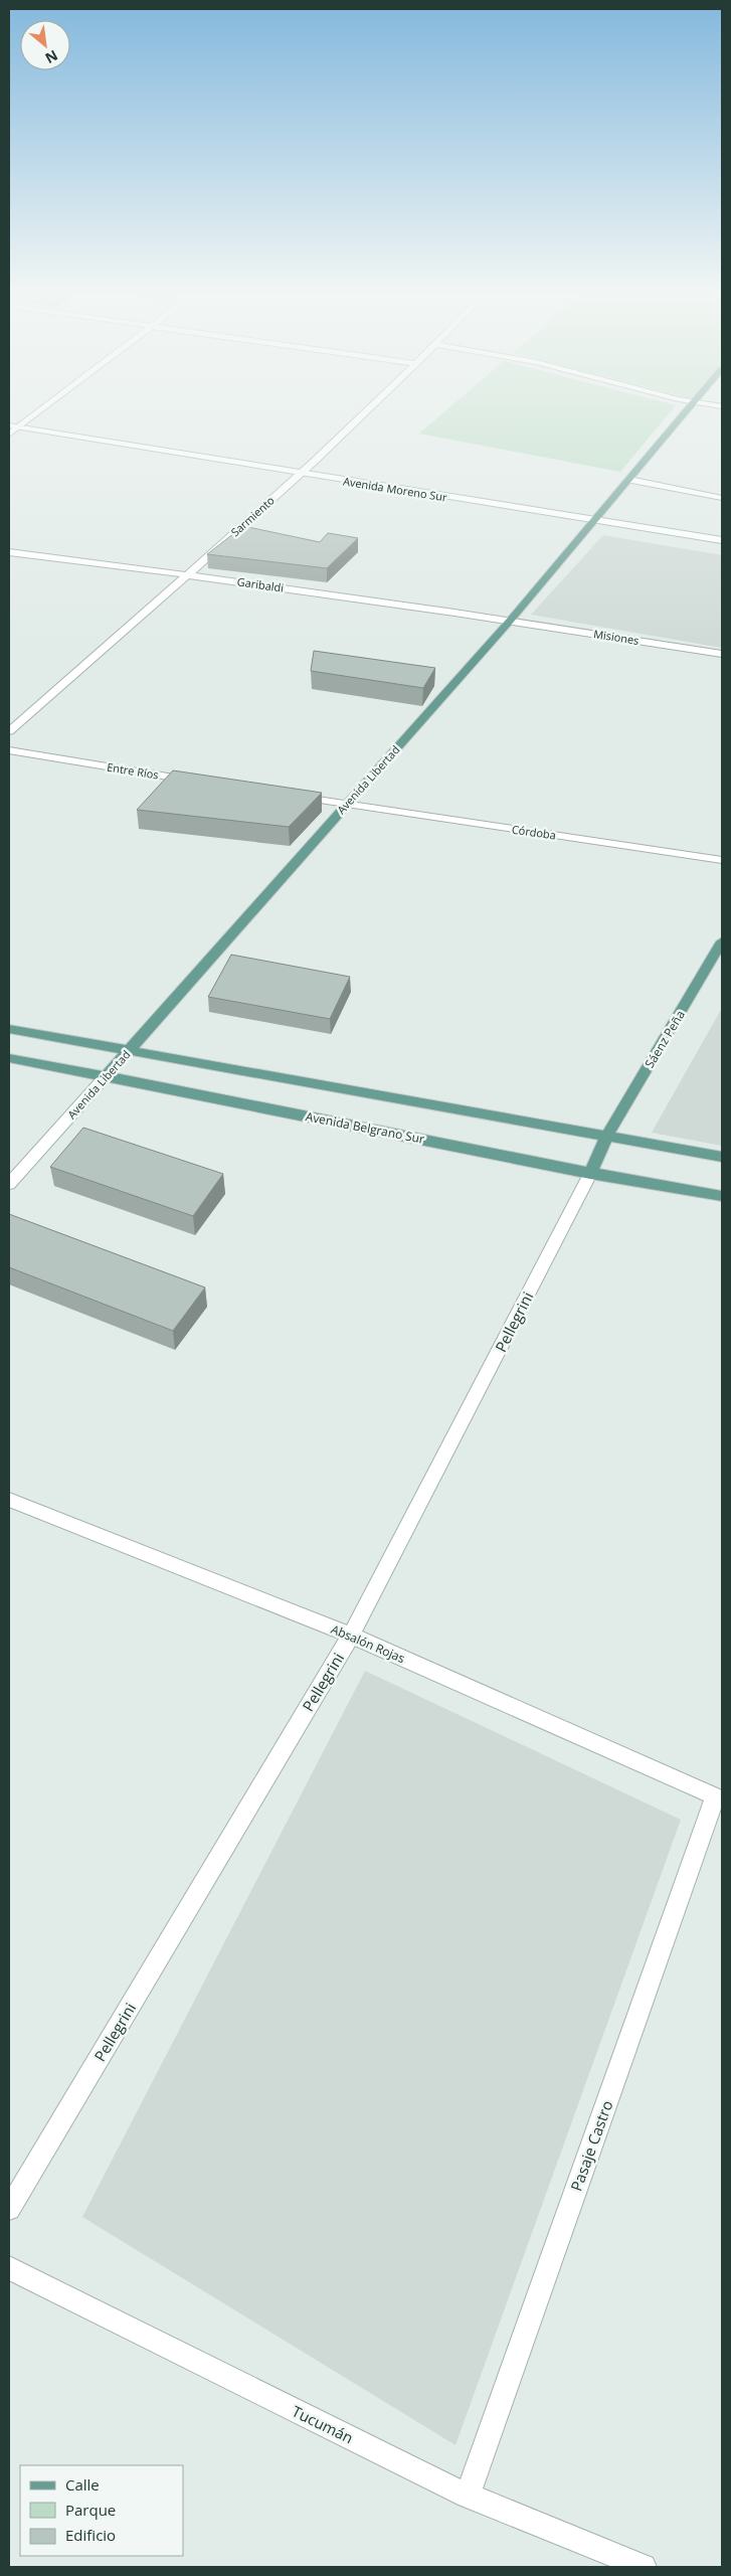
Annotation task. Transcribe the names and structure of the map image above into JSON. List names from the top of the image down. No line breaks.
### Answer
{"streets":{"main road":["Avenida Libertad","Sáenz Peña","Avenida Belgrano Sur","Pellegrini"],"street":["Avenida Moreno Sur","Sarmiento","Garibaldi","Misiones","Entre Ríos","Córdoba","Absalón Rojas","Pasaje Castro","Tucumán"]},"crossings":[["Avenida Moreno Sur","Sarmiento"],["Avenida Moreno Sur","Avenida Libertad"],["Sarmiento","Garibaldi"],["Garibaldi","Misiones"],["Garibaldi","Avenida Libertad"],["Misiones","Avenida Libertad"],["Avenida Libertad","Córdoba"],["Avenida Libertad","Avenida Belgrano Sur"],["Sáenz Peña","Pellegrini"],["Avenida Belgrano Sur","Pellegrini"],["Pellegrini","Absalón Rojas"],["Absalón Rojas","Pasaje Castro"],["Pasaje Castro","Tucumán"]],"legend":["Calle","Parque","Edificio"],"north":"bottom right"}
